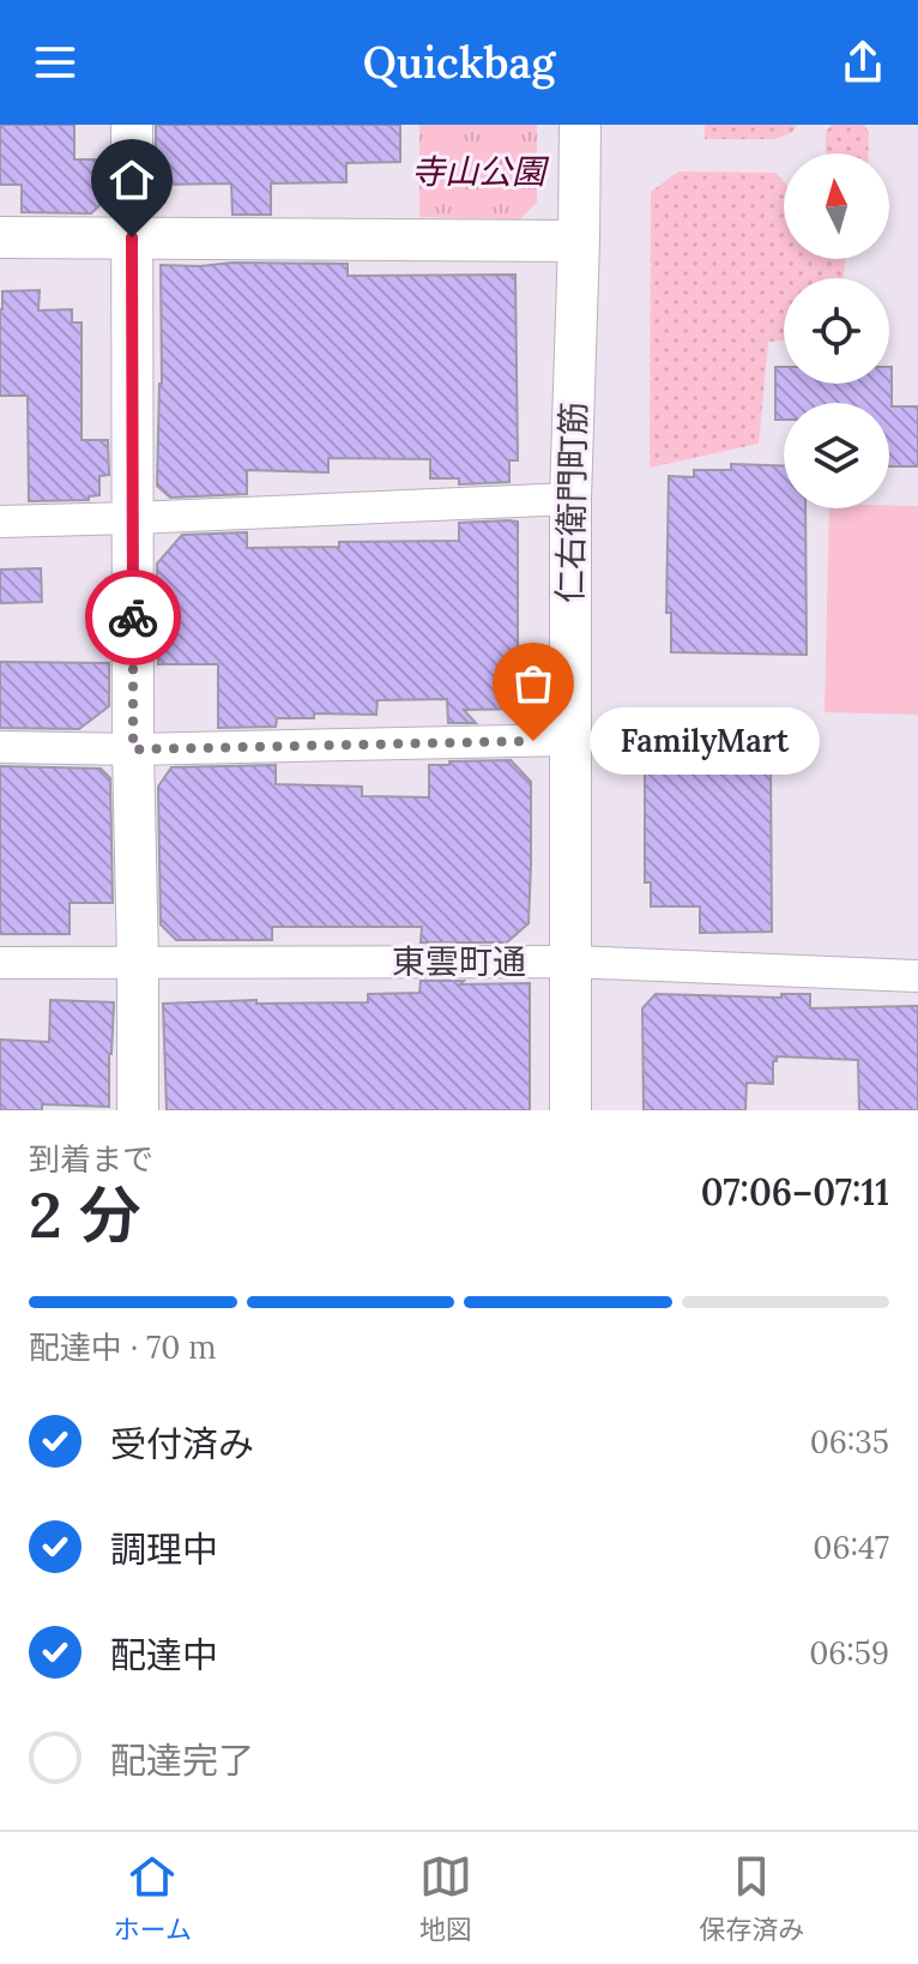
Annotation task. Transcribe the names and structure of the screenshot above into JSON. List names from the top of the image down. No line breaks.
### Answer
{"streets":{"street":["仁右衛門町筋","東雲町通"]},"crossings":[["仁右衛門町筋","東雲町通"]],"parks":["寺山公園"],"places":["FamilyMart"],"north":"top","page":{"header":"Quickbag","bubble":"FamilyMart","heading":["2 分","到着まで","07:06–07:11"],"bar":"配達中 · 70 m","list":[["受付済み","06:35"],["調理中","06:47"],["配達中","06:59"],"配達完了"],"tabs":["ホーム","地図","保存済み"]}}
